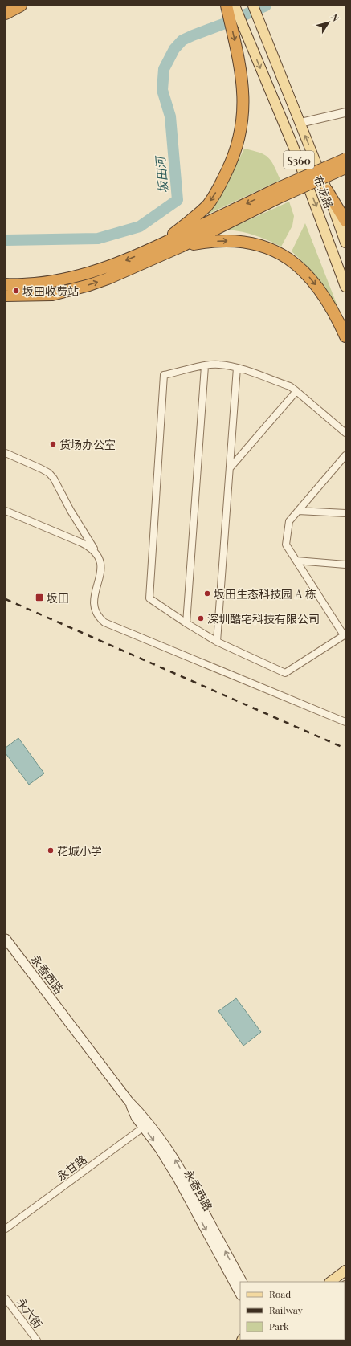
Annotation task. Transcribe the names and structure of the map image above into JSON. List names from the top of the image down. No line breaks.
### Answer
{"streets":{"main road":["S360","布龙路","永香西路"],"street":["永甘路","永六街"]},"crossings":[["永香西路","永甘路"]],"water":["坂田河"],"places":{"other":["坂田收费站","货场办公室","坂田生态科技园 A 栋","深圳酷宅科技有限公司","花城小学"],"transit":["坂田"]},"legend":["Road","Railway","Park"],"north":"top right"}
